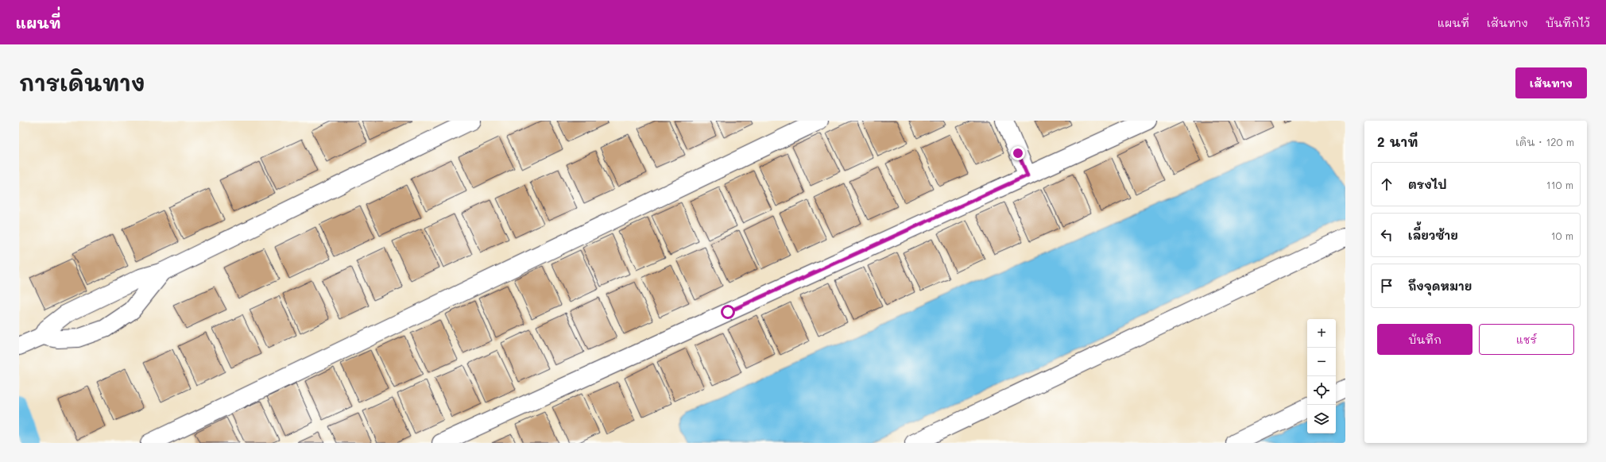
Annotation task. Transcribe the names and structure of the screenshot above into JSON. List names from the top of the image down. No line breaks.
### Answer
{"page":{"header":"แผนที่","nav":["แผนที่","เส้นทาง","บันทึกไว้"],"buttons":["เส้นทาง",["บันทึก","แชร์"]],"title":"การเดินทาง","heading":["2 นาที","เดิน · 120 m"],"list":[["ตรงไป","110 m"],["เลี้ยวซ้าย","10 m"],"ถึงจุดหมาย"],"map_buttons":["+","−"]}}
